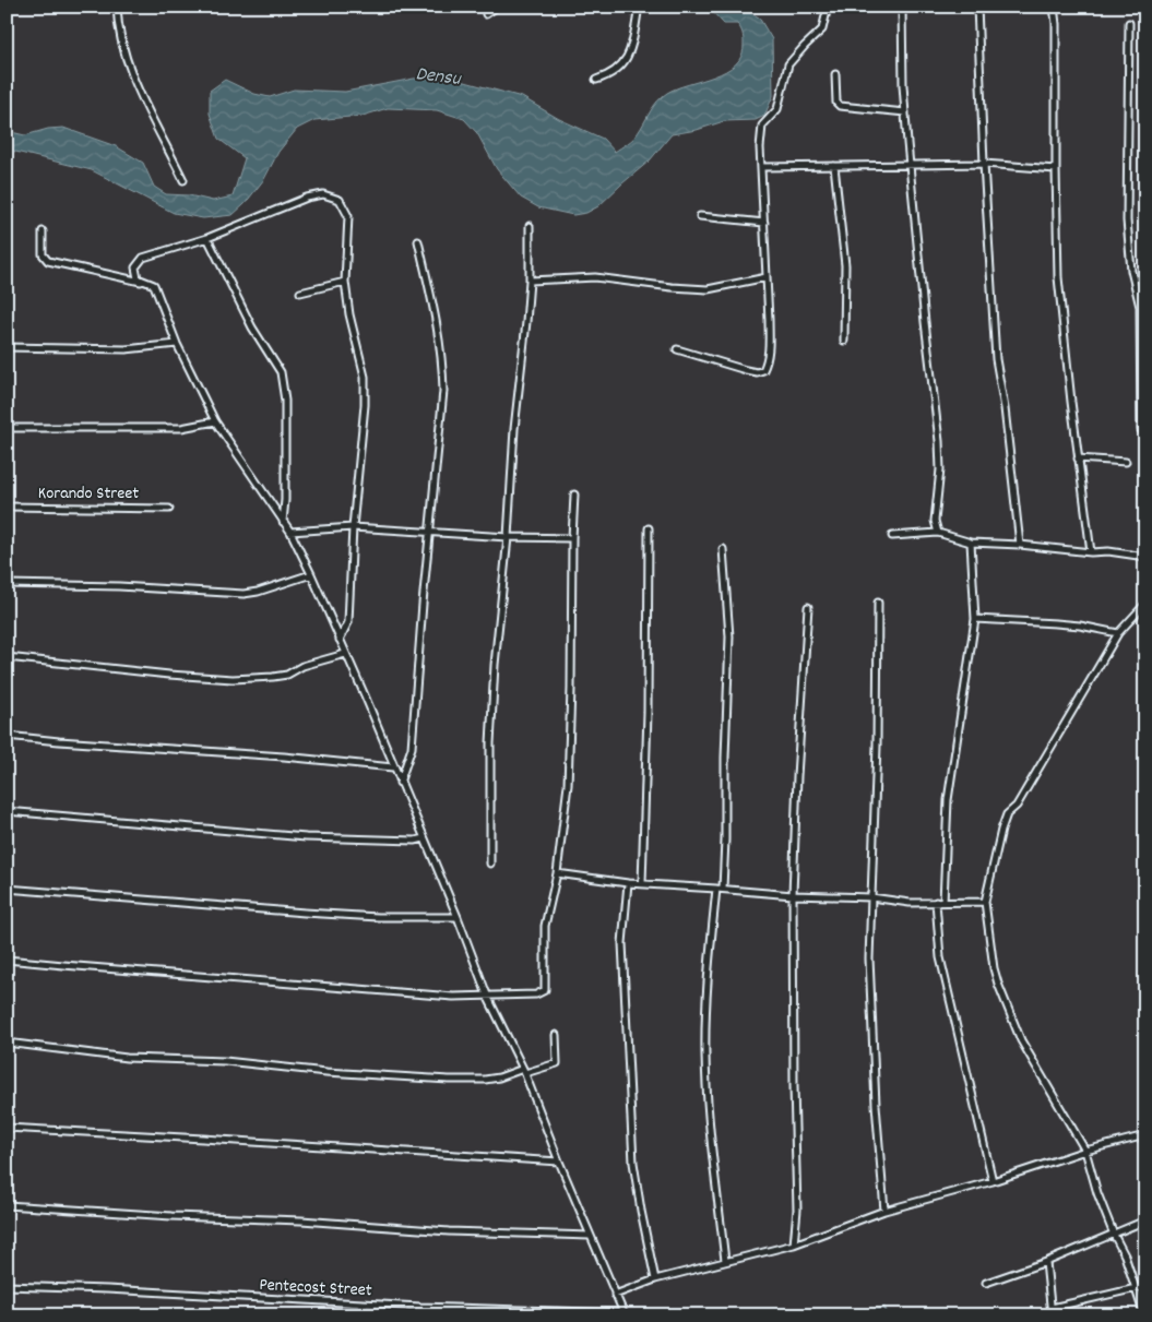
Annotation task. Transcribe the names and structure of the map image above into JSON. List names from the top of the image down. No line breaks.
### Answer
{"streets":{"street":["Korando Street","Pentecost Street"]},"water":["Densu"]}
